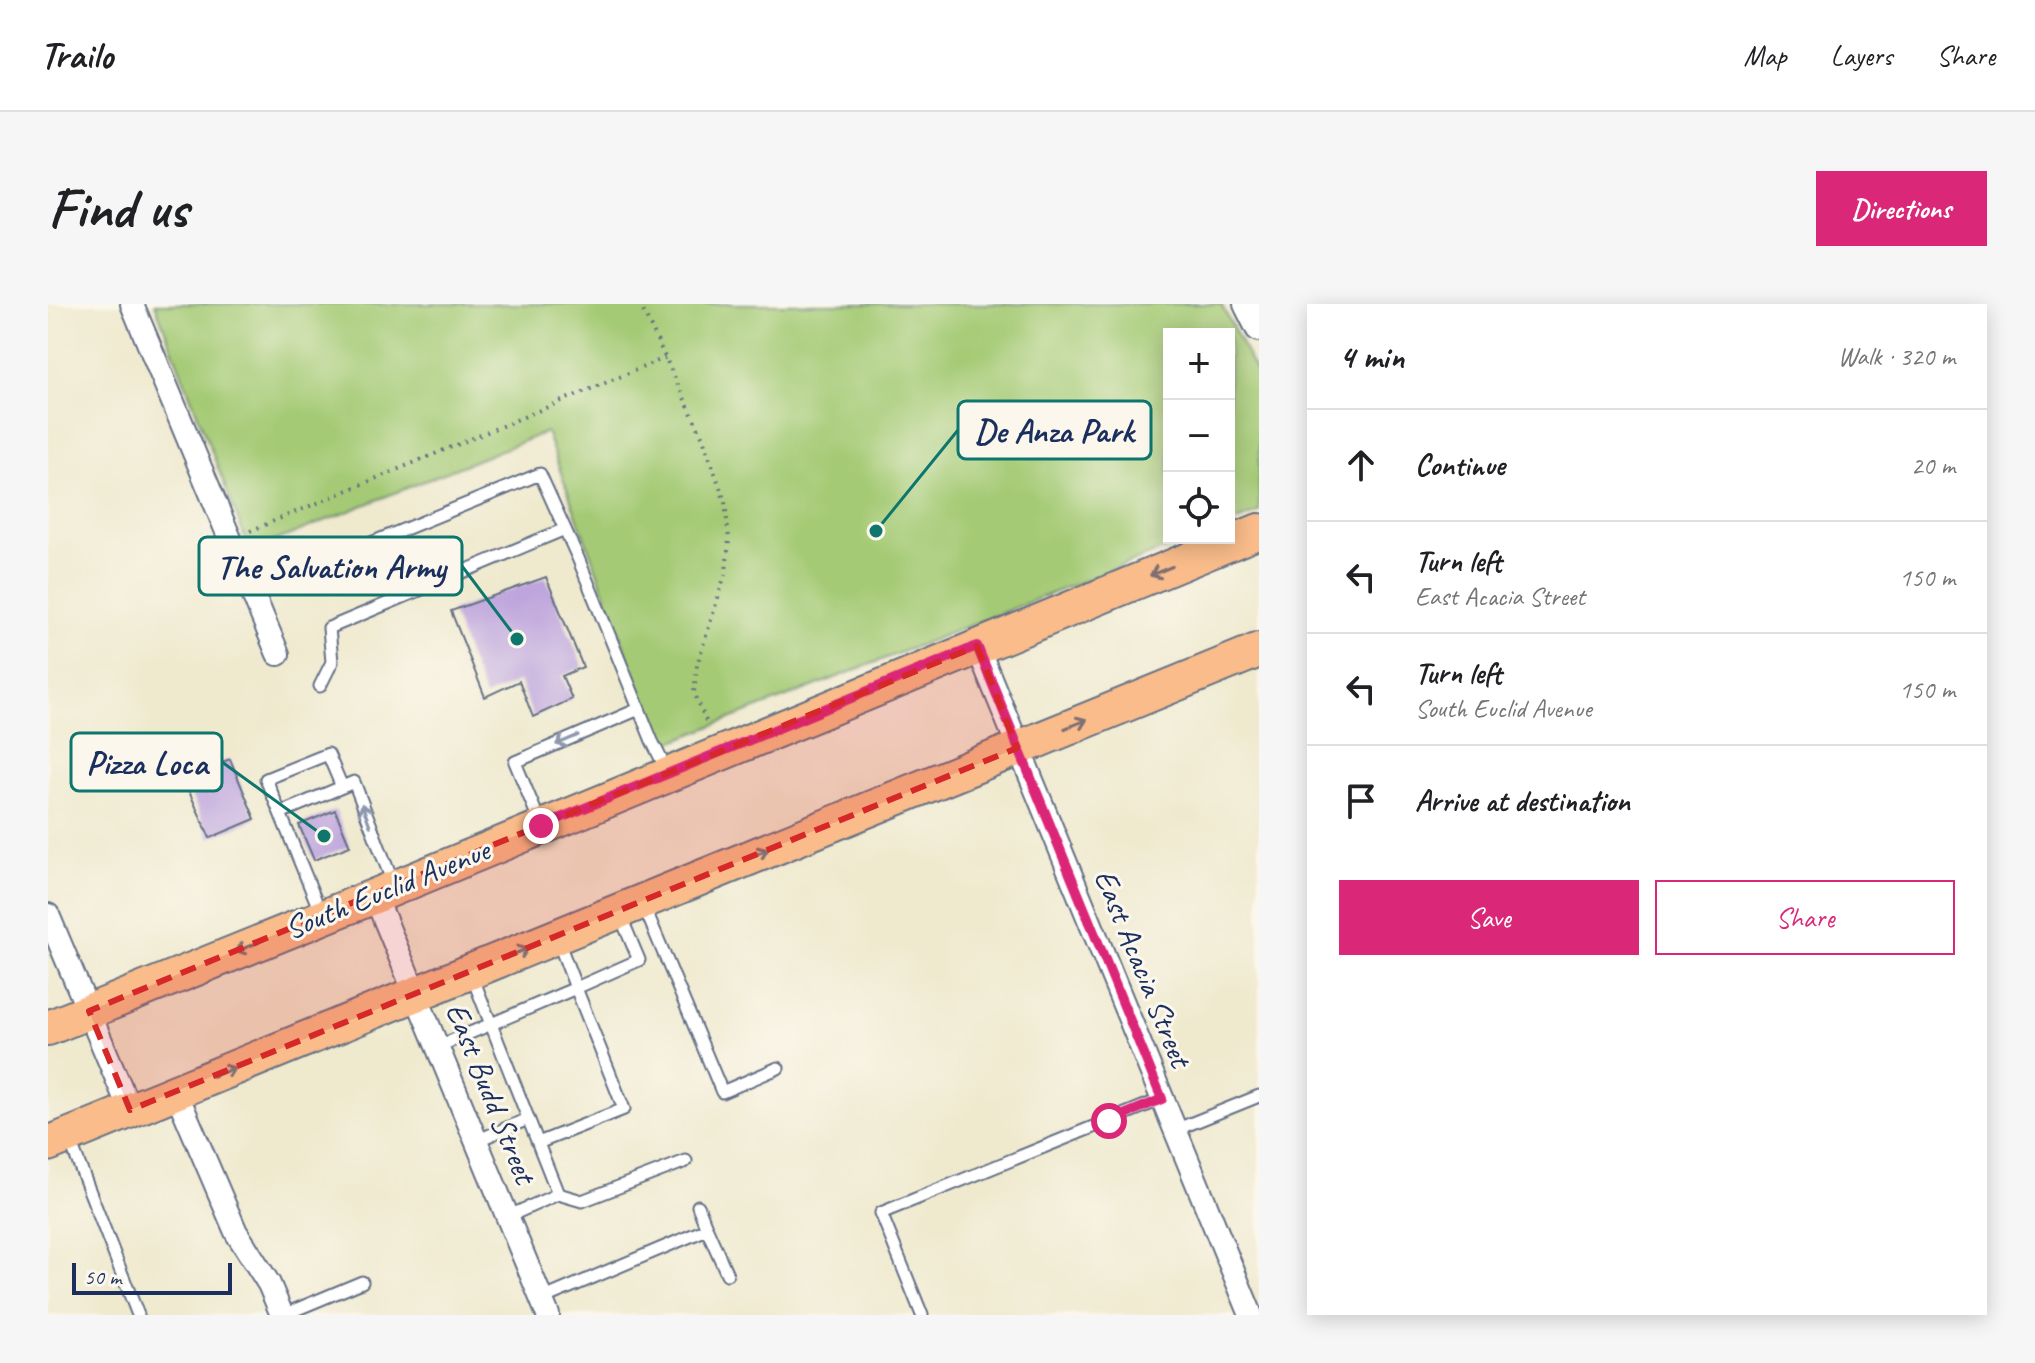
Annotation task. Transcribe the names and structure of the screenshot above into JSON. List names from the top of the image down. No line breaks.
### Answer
{"streets":{"main road":["South Euclid Avenue"],"street":["East Acacia Street","East Budd Street"]},"crossings":[["South Euclid Avenue","East Acacia Street"],["South Euclid Avenue","East Budd Street"]],"places":["De Anza Park","The Salvation Army","Pizza Loca"],"scale_bar":"50 m","page":{"header":"Trailo","nav":["Map","Layers","Share"],"buttons":["Directions",["Save","Share"]],"title":"Find us","heading":["4 min","Walk · 320 m"],"map_buttons":["+","−"],"list":[["Continue","20 m"],["Turn left","East Acacia Street","150 m"],["Turn left","South Euclid Avenue","150 m"],"Arrive at destination"],"scale":"50 m"}}
